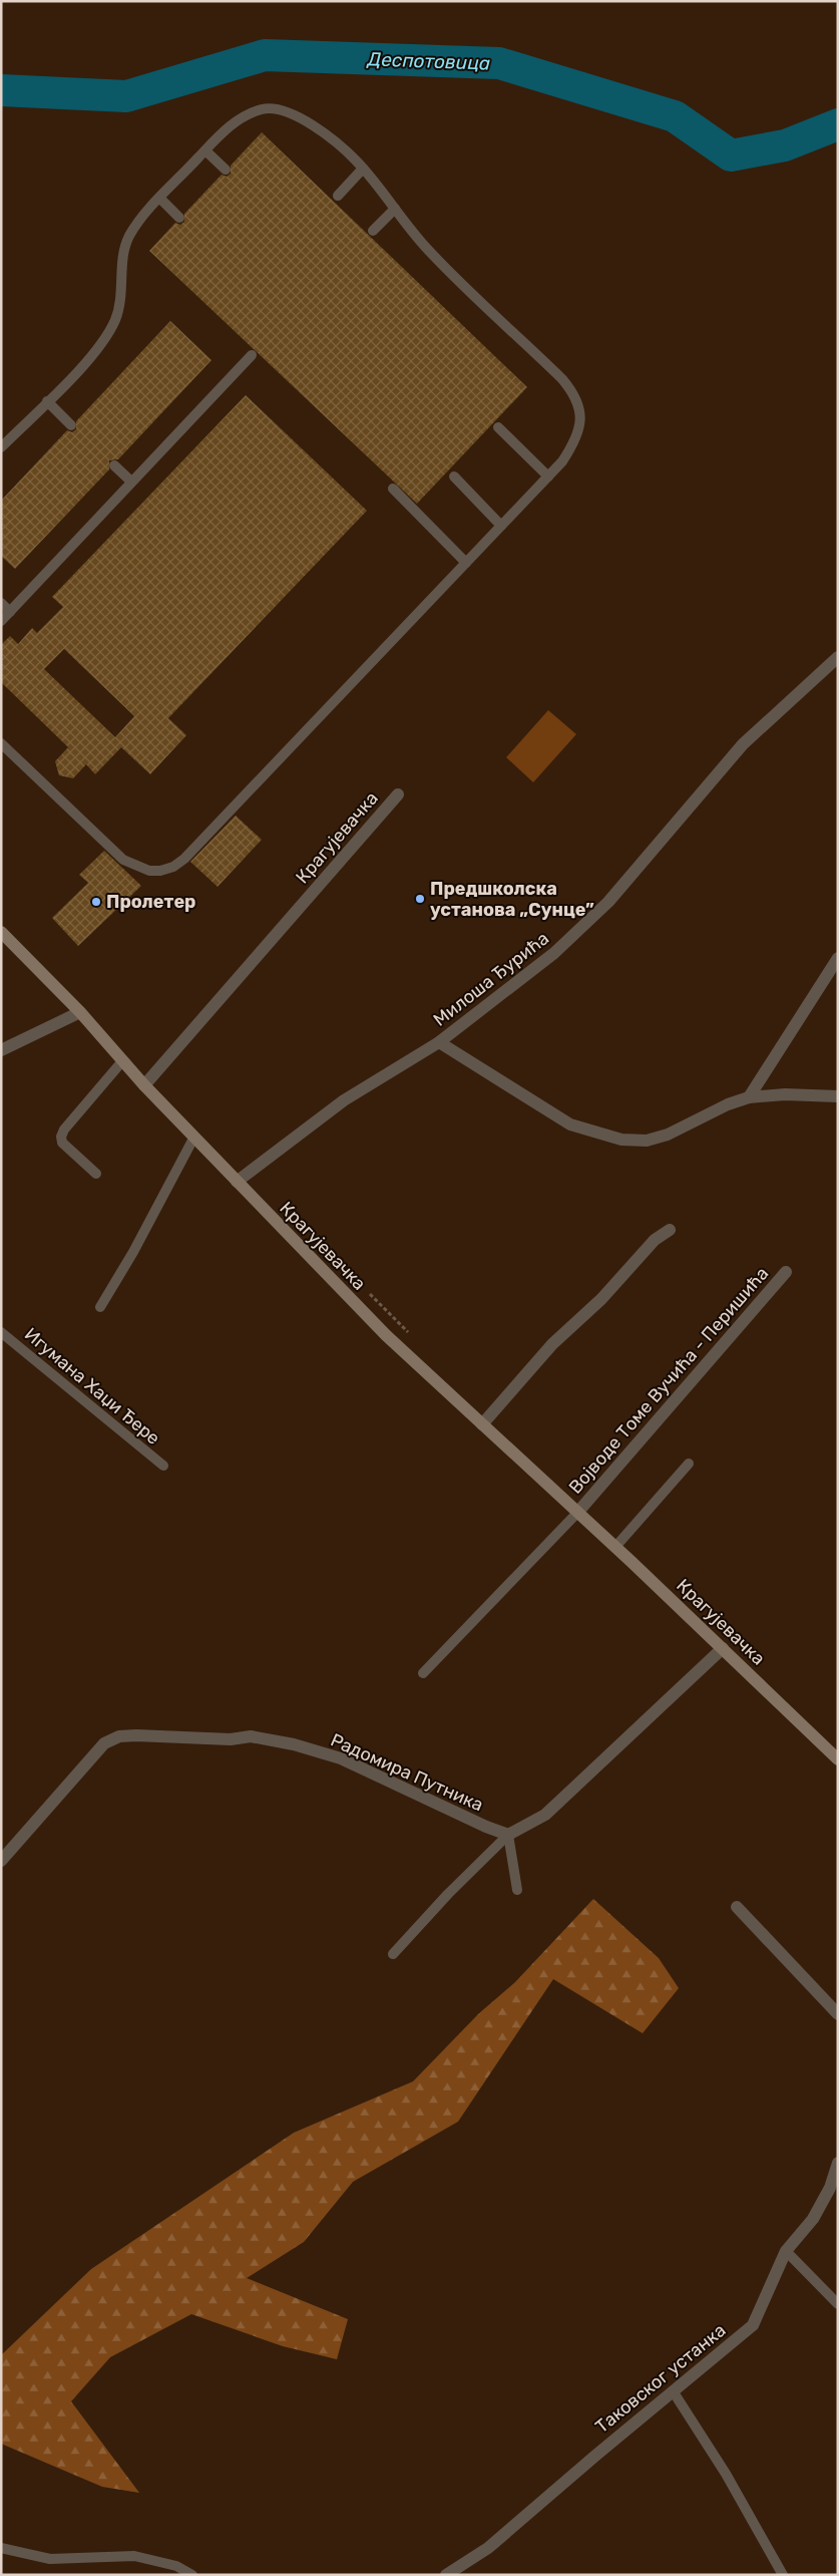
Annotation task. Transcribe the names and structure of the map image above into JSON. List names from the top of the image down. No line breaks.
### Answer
{"streets":{"main road":["Крагујевачка"],"street":["Милоша Ђурића","Војводе Томе Вучића - Перишића","Радомира Путника","Таковског устанка"],"lane":["Игумана Хаџи Ђере"]},"crossings":[["Крагујевачка","Милоша Ђурића"],["Крагујевачка","Војводе Томе Вучића - Перишића"]],"water":["Деспотовица"],"places":["Предшколска установа „Сунце”","Пролетер"]}
